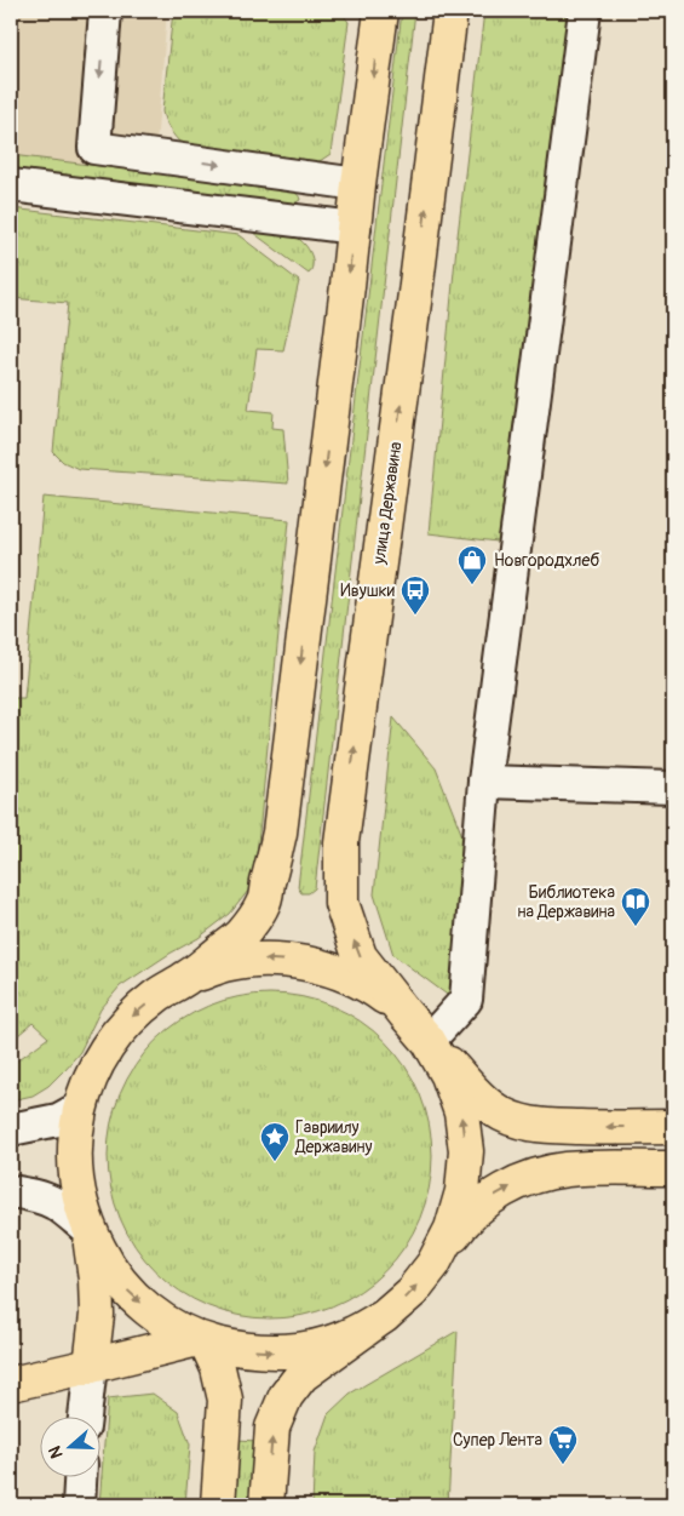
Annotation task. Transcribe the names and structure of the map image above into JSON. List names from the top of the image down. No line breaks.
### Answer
{"streets":{"main road":["улица Державина"]},"places":{"shop":["Новгородхлеб"],"bus stop":["Ивушки"],"library":["Библиотека на Державина"],"place":["Гавриилу Державину"],"supermarket":["Супер Лента"]},"north":"left"}
